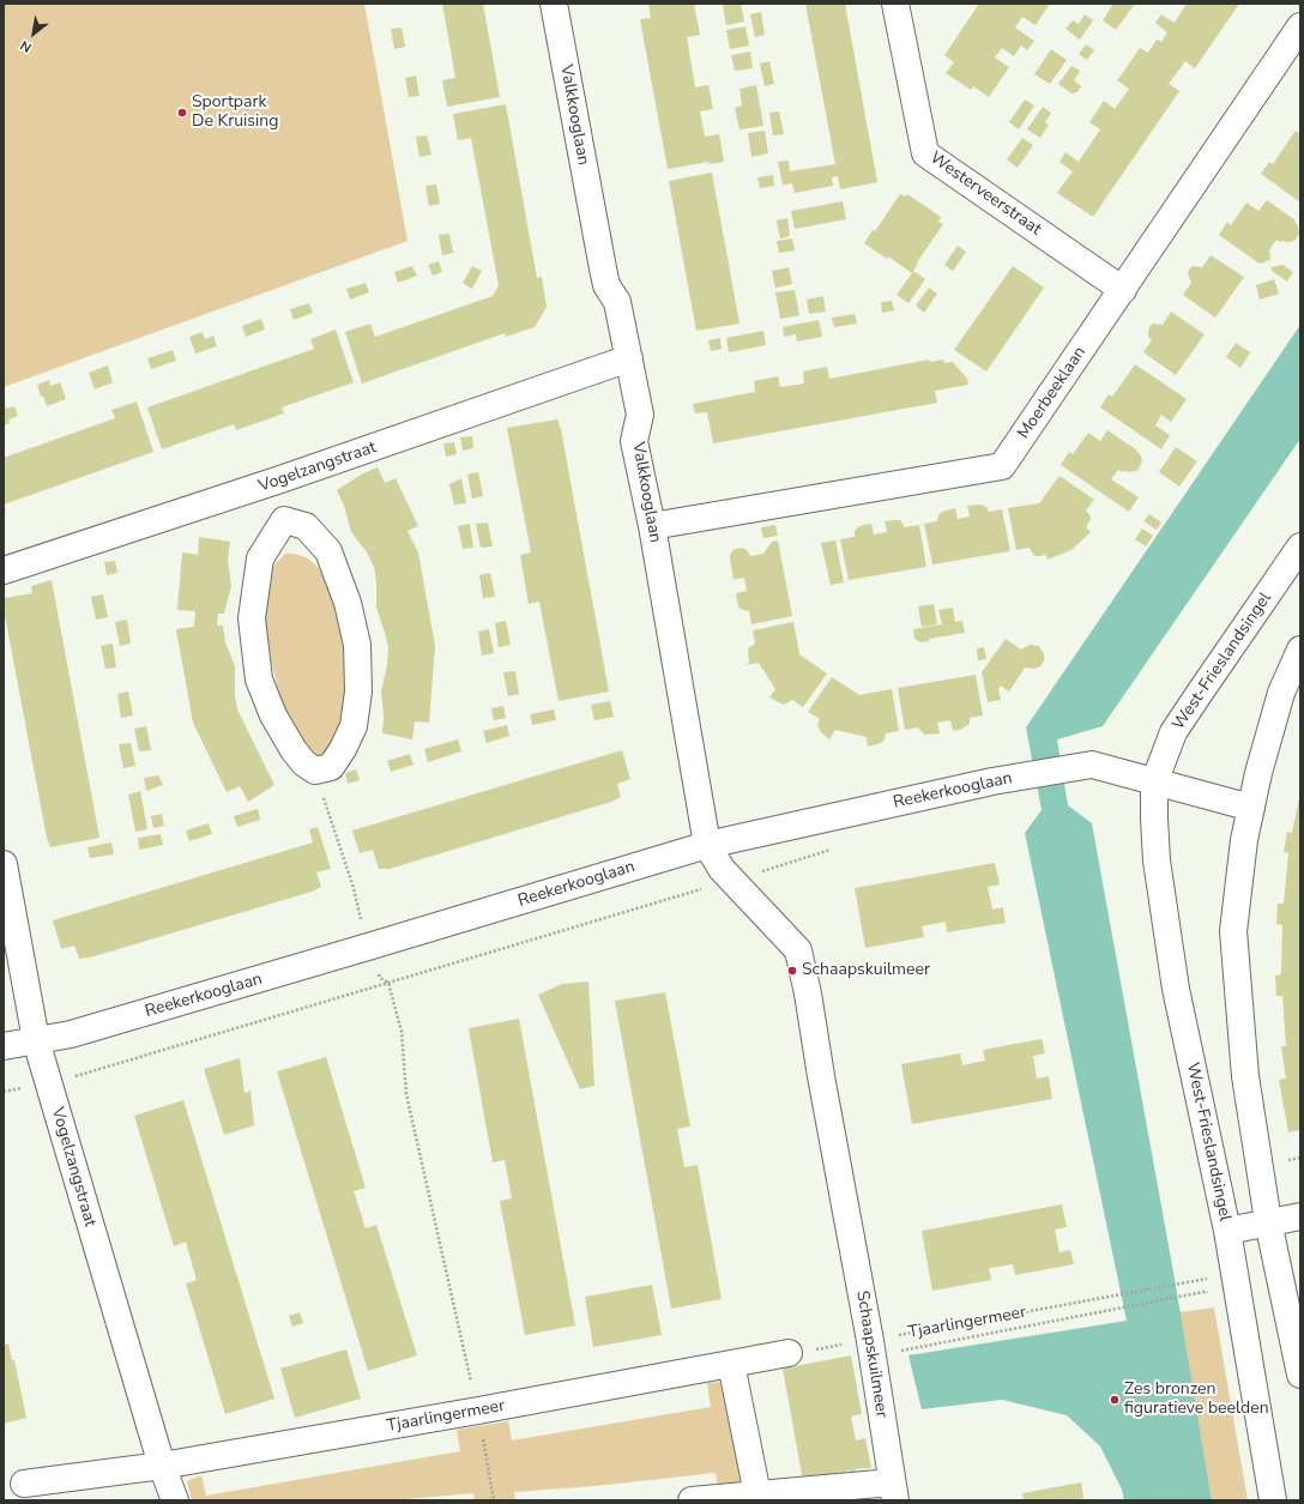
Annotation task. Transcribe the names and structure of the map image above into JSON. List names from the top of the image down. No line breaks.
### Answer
{"streets":{"street":["Valkkooglaan","Westerveerstraat","Moerbeeklaan","Vogelzangstraat","West-Frieslandsingel","Reekerkooglaan","Tjaarlingermeer","Schaapskuilmeer"]},"crossings":[["Valkkooglaan","Moerbeeklaan"],["Valkkooglaan","Vogelzangstraat"],["Valkkooglaan","Reekerkooglaan"],["Valkkooglaan","Schaapskuilmeer"],["Westerveerstraat","Moerbeeklaan"],["Vogelzangstraat","Reekerkooglaan"],["Vogelzangstraat","Tjaarlingermeer"],["West-Frieslandsingel","Reekerkooglaan"],["Reekerkooglaan","Schaapskuilmeer"],["Tjaarlingermeer","Schaapskuilmeer"]],"places":["Sportpark De Kruising","Schaapskuilmeer","Zes bronzen figuratieve beelden"],"north":"bottom left"}
